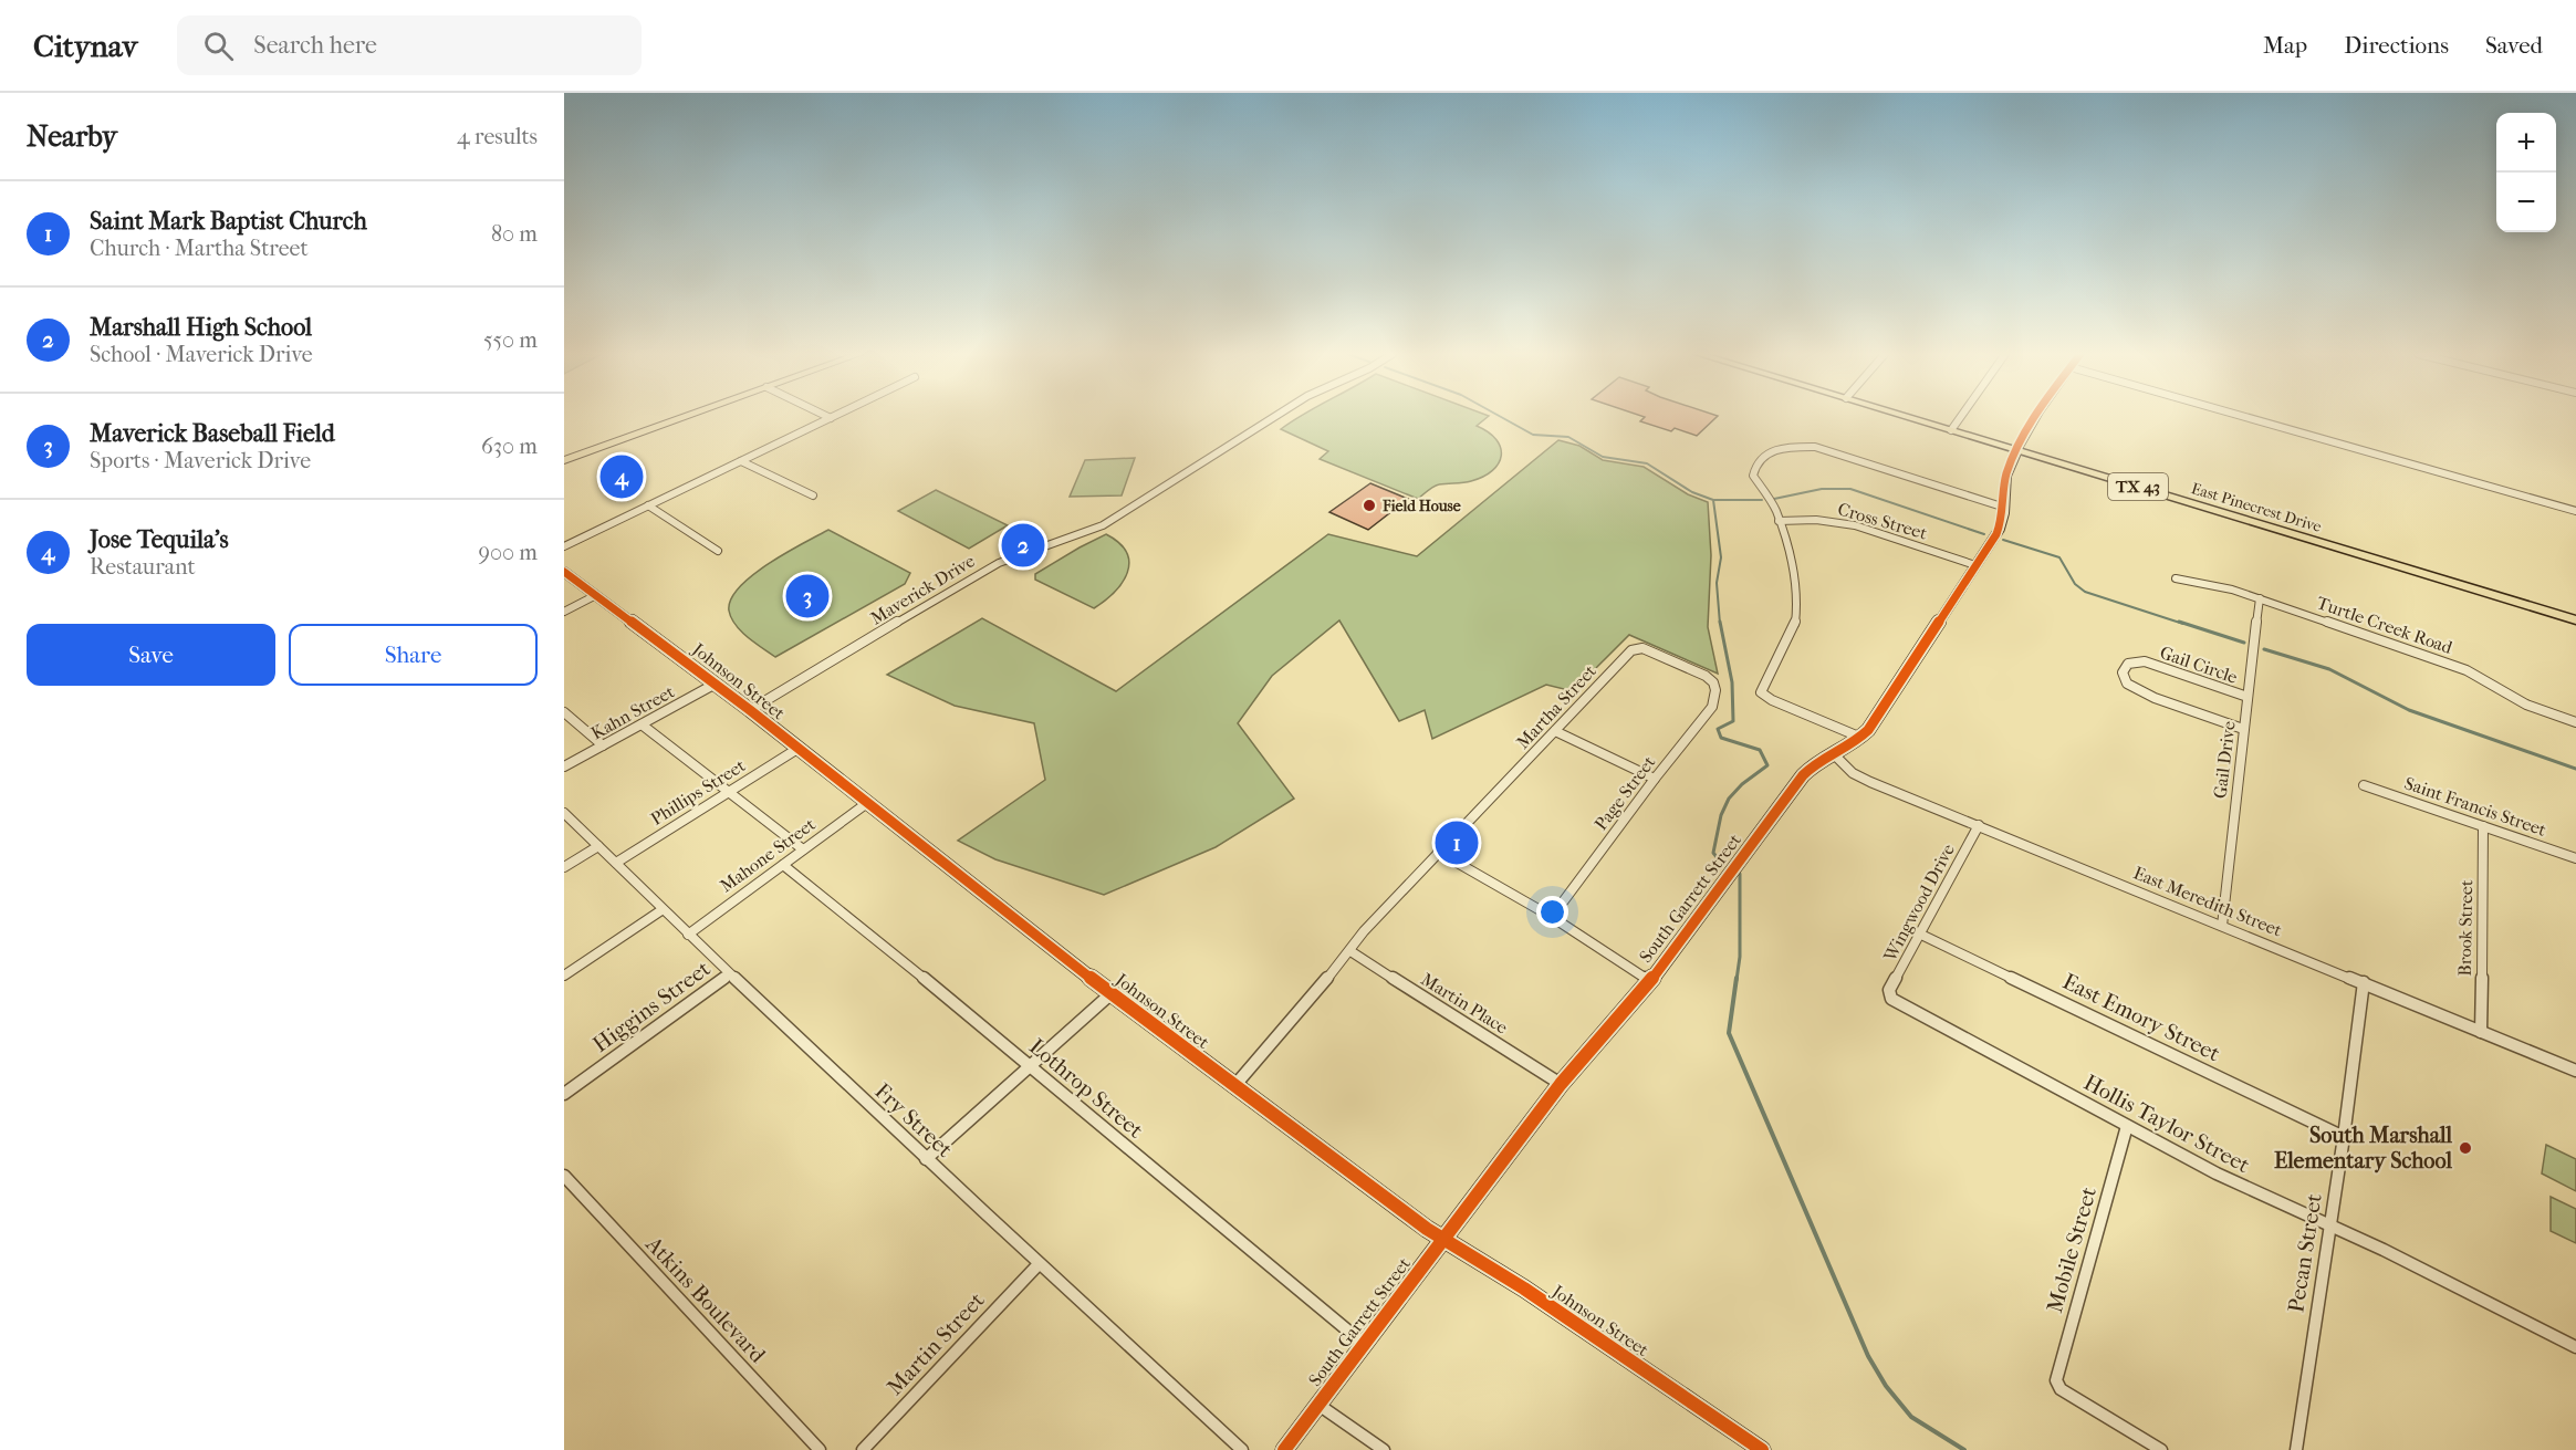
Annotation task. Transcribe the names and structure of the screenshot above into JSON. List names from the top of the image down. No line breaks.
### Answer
{"streets":{"main road":["TX 43","East Pinecrest Drive"],"street":["Cross Street","Maverick Drive","Turtle Creek Road","Gail Circle","Johnson Street","Martha Street","Kahn Street","Gail Drive","Phillips Street","Page Street","Saint Francis Street","Mahone Street","South Garrett Street","East Meredith Street","Wingwood Drive","Brook Street","Martin Place","Higgins Street","East Emory Street","Lothrop Street","Fry Street","Hollis Taylor Street","Mobile Street","Pecan Street","Atkins Boulevard","Martin Street"]},"crossings":[["East Pinecrest Drive","South Garrett Street"],["Cross Street","South Garrett Street"],["Maverick Drive","Johnson Street"],["Turtle Creek Road","Gail Drive"],["Gail Circle","Gail Drive"],["Johnson Street","Martha Street"],["Johnson Street","Kahn Street"],["Johnson Street","Phillips Street"],["Johnson Street","Mahone Street"],["Johnson Street","South Garrett Street"],["Martha Street","Page Street"],["Martha Street","Martin Place"],["Gail Drive","East Meredith Street"],["Phillips Street","Fry Street"],["Saint Francis Street","Brook Street"],["Mahone Street","Lothrop Street"],["Mahone Street","Fry Street"],["South Garrett Street","East Meredith Street"],["South Garrett Street","Martin Place"],["South Garrett Street","Lothrop Street"],["East Meredith Street","Wingwood Drive"],["East Meredith Street","Brook Street"],["East Meredith Street","Pecan Street"],["Wingwood Drive","East Emory Street"],["Wingwood Drive","Hollis Taylor Street"],["Higgins Street","Fry Street"],["East Emory Street","Pecan Street"],["Fry Street","Martin Street"],["Hollis Taylor Street","Mobile Street"],["Hollis Taylor Street","Pecan Street"]],"places":["Field House","South Marshall Elementary School"],"page":{"header":"Citynav","search":"Search here","nav":["Map","Directions","Saved"],"heading":["Nearby","4 results"],"map_buttons":["+","−"],"list":[{"mark":"1","name":"Saint Mark Baptist Church","note":"Church · Martha Street","value":"80 m"},{"mark":"2","name":"Marshall High School","note":"School · Maverick Drive","value":"550 m"},{"mark":"3","name":"Maverick Baseball Field","note":"Sports · Maverick Drive","value":"630 m"},{"mark":"4","name":"Jose Tequila's","note":"Restaurant","value":"900 m"}],"pins":["4","2","3","1"],"buttons":["Save","Share"]}}
